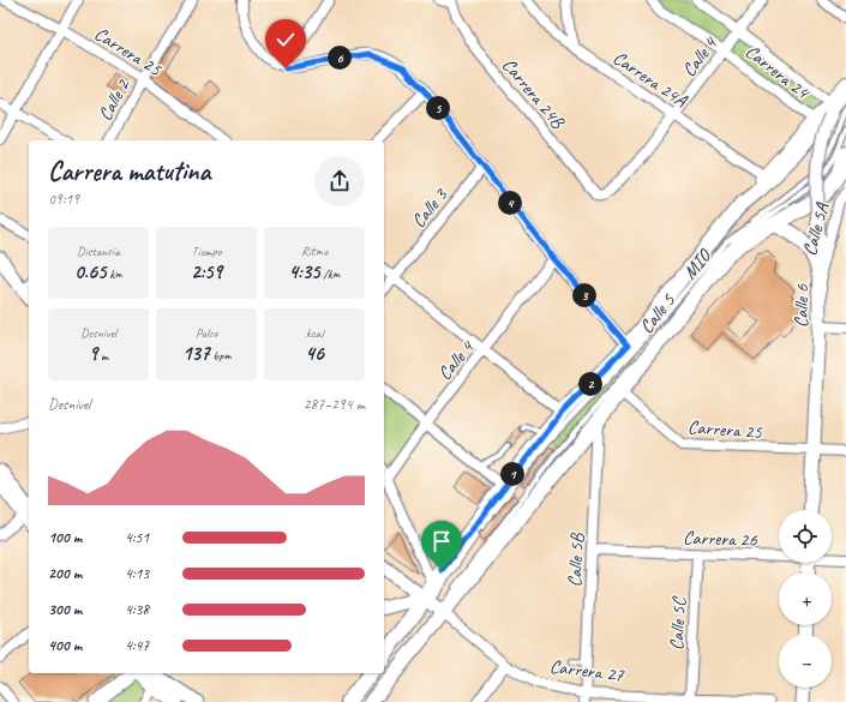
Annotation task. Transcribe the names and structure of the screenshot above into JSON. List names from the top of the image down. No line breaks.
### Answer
{"streets":{"main road":["Calle 6","Calle 5","Carrera 27"],"street":["Carrera 25","Calle 4","Carrera 24","Carrera 24A","Carrera 24B","Calle 2","Calle 3","Calle 5A","Carrera 26","Calle 5B","Calle 5C"],"lane":["MIO"]},"crossings":[["Carrera 25","Calle 2"],["Carrera 25","Calle 6"],["Carrera 25","Calle 5"],["Calle 4","Carrera 24"],["Calle 4","Carrera 24A"],["Calle 4","Carrera 24B"],["Carrera 24","MIO"],["Carrera 24","Calle 6"],["Carrera 24","Calle 5"],["Carrera 24A","Calle 5"],["Calle 5A","Calle 6"],["MIO","Calle 6"],["MIO","Calle 5"],["MIO","Carrera 27"],["Calle 6","Calle 5"],["Calle 5","Calle 5B"],["Calle 5","Carrera 27"],["Carrera 26","Calle 5B"],["Carrera 26","Calle 5C"],["Calle 5B","Carrera 27"],["Calle 5C","Carrera 27"]],"page":{"pins":["6","5","4","3","2","1"],"heading":["Carrera matutina","09:19"],"stats":[["Distancia","0.65 km"],["Tiempo","2:59"],["Ritmo","4:35 /km"],["Desnivel","9 m"],["Pulso","137 bpm"],["kcal","46"]],"chart":["Desnivel","287–294 m"],"map_buttons":["+","−"],"list":[{"name":"100 m","note":"4:51"},{"name":"200 m","note":"4:13"},{"name":"300 m","note":"4:38"},{"name":"400 m","note":"4:47"}]}}
